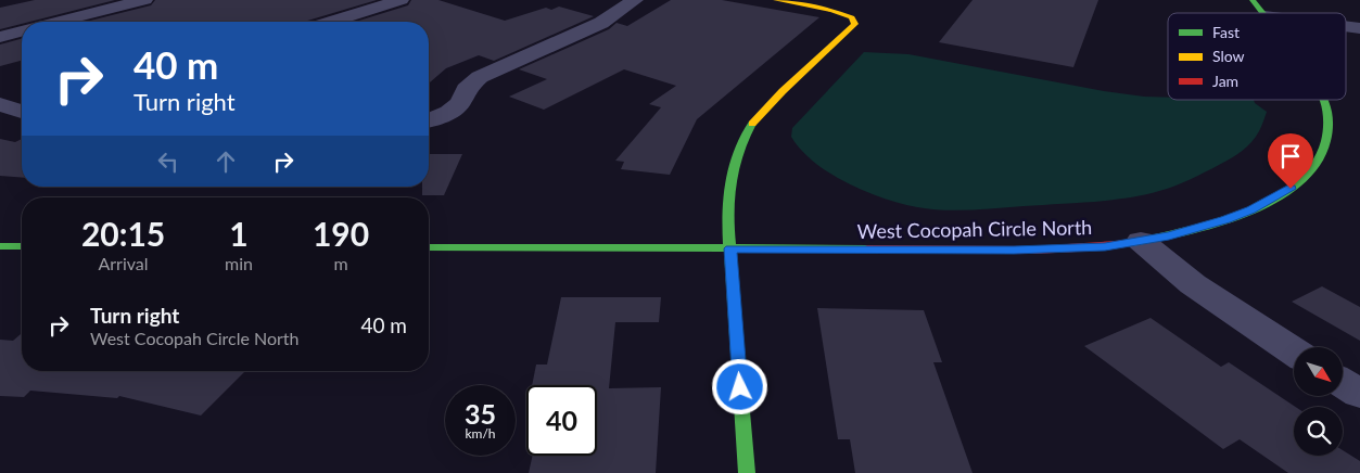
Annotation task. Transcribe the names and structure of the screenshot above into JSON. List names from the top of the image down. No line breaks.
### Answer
{"streets":{"street":["West Cocopah Circle North"]},"legend":["Fast","Slow","Jam"],"north":"bottom right","page":{"turn":["40 m","Turn right"],"eta":["20:15","Arrival","1","min","190","m"],"list":[{"name":"Turn right","note":"West Cocopah Circle North","value":"40 m"}],"speed":"35 km/h","limit":"40"}}
